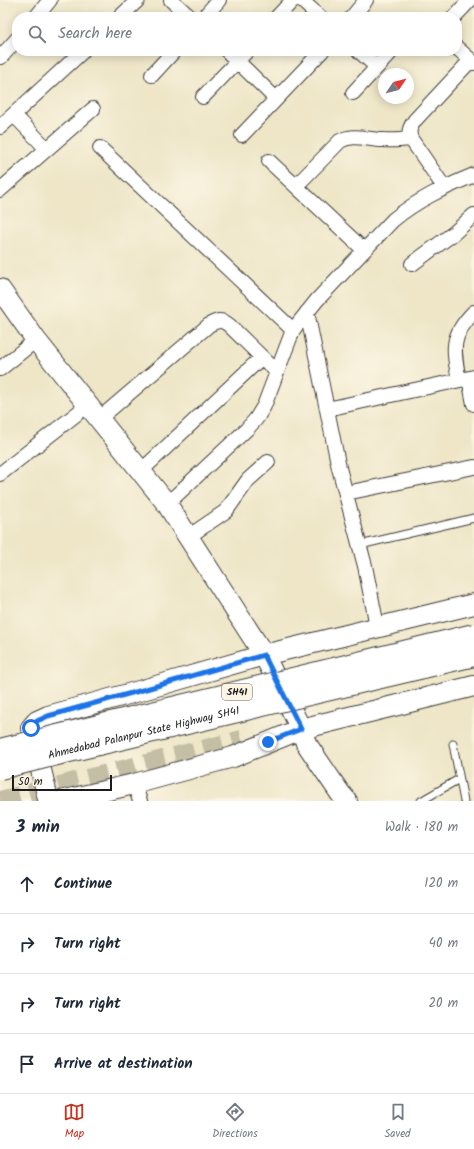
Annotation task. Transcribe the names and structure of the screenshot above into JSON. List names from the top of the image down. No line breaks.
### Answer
{"streets":{"main road":["SH41","Ahmedabad Palanpur State Highway SH41"]},"scale_bar":"50 m","north":"top right","page":{"search":"Search here","scale":"50 m","heading":["3 min","Walk · 180 m"],"list":[["Continue","120 m"],["Turn right","40 m"],["Turn right","20 m"],"Arrive at destination"],"nav":["Map","Directions","Saved"]}}
